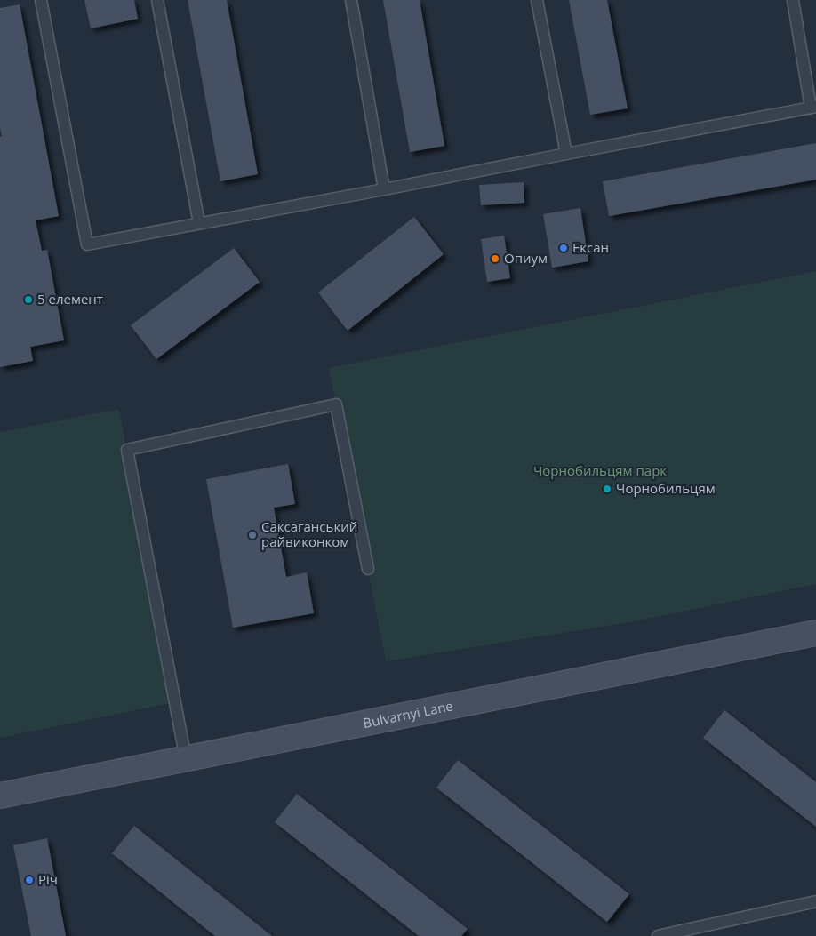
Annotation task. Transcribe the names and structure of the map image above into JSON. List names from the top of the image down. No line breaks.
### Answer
{"streets":{"street":["Bulvarnyi Lane"]},"parks":["Чорнобильцям парк"],"places":["Ексан","Опиум","5 елемент","Чорнобильцям","Саксаганський райвиконком","Річ"]}
